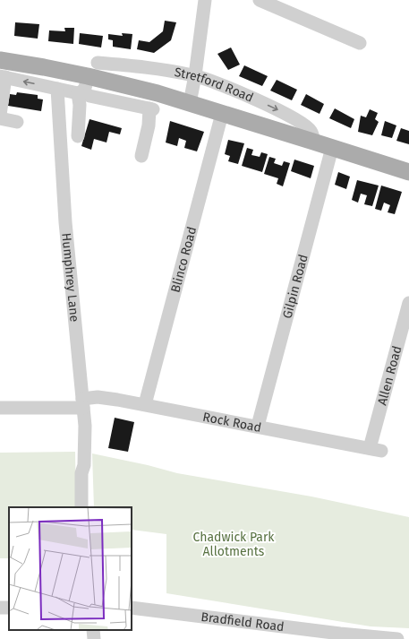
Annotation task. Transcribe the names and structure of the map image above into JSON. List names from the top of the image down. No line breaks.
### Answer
{"streets":{"main road":["Stretford Road"],"street":["Blinco Road","Humphrey Lane","Gilpin Road","Allen Road","Rock Road","Bradfield Road"]},"crossings":[["Stretford Road","Blinco Road"],["Stretford Road","Humphrey Lane"],["Stretford Road","Gilpin Road"],["Blinco Road","Rock Road"],["Humphrey Lane","Rock Road"],["Gilpin Road","Rock Road"],["Allen Road","Rock Road"]],"parks":["Chadwick Park Allotments"]}
